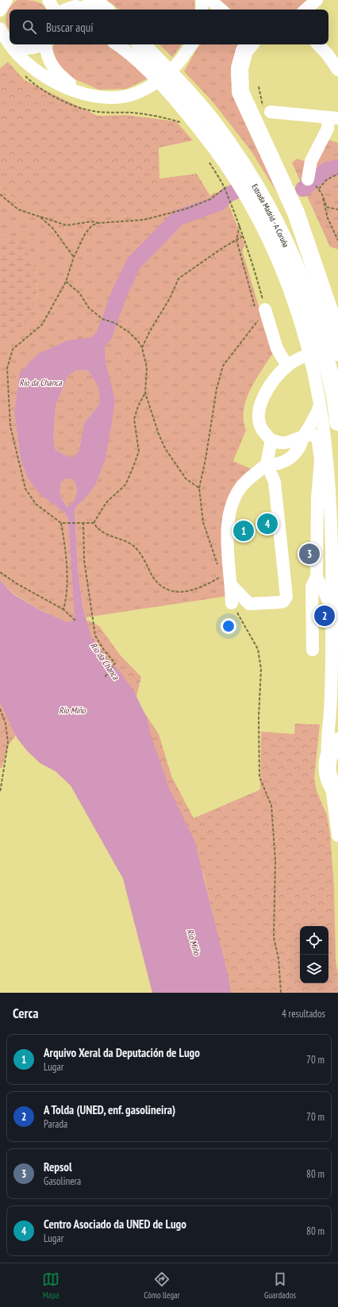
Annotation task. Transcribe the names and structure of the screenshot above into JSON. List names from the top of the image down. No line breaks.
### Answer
{"streets":{"highway":["Estrada Madrid - A Coruña"]},"water":["Río da Chanca","Río Miño"],"page":{"search":"Buscar aquí","pins":["4","1","3","2"],"heading":["Cerca","4 resultados"],"list":[{"mark":"1","name":"Arquivo Xeral da Deputación de Lugo","note":"Lugar","value":"70 m"},{"mark":"2","name":"A Tolda (UNED, enf. gasolineira)","note":"Parada","value":"70 m"},{"mark":"3","name":"Repsol","note":"Gasolinera","value":"80 m"},{"mark":"4","name":"Centro Asociado da UNED de Lugo","note":"Lugar","value":"80 m"}],"nav":["Mapa","Cómo llegar","Guardados"]}}
